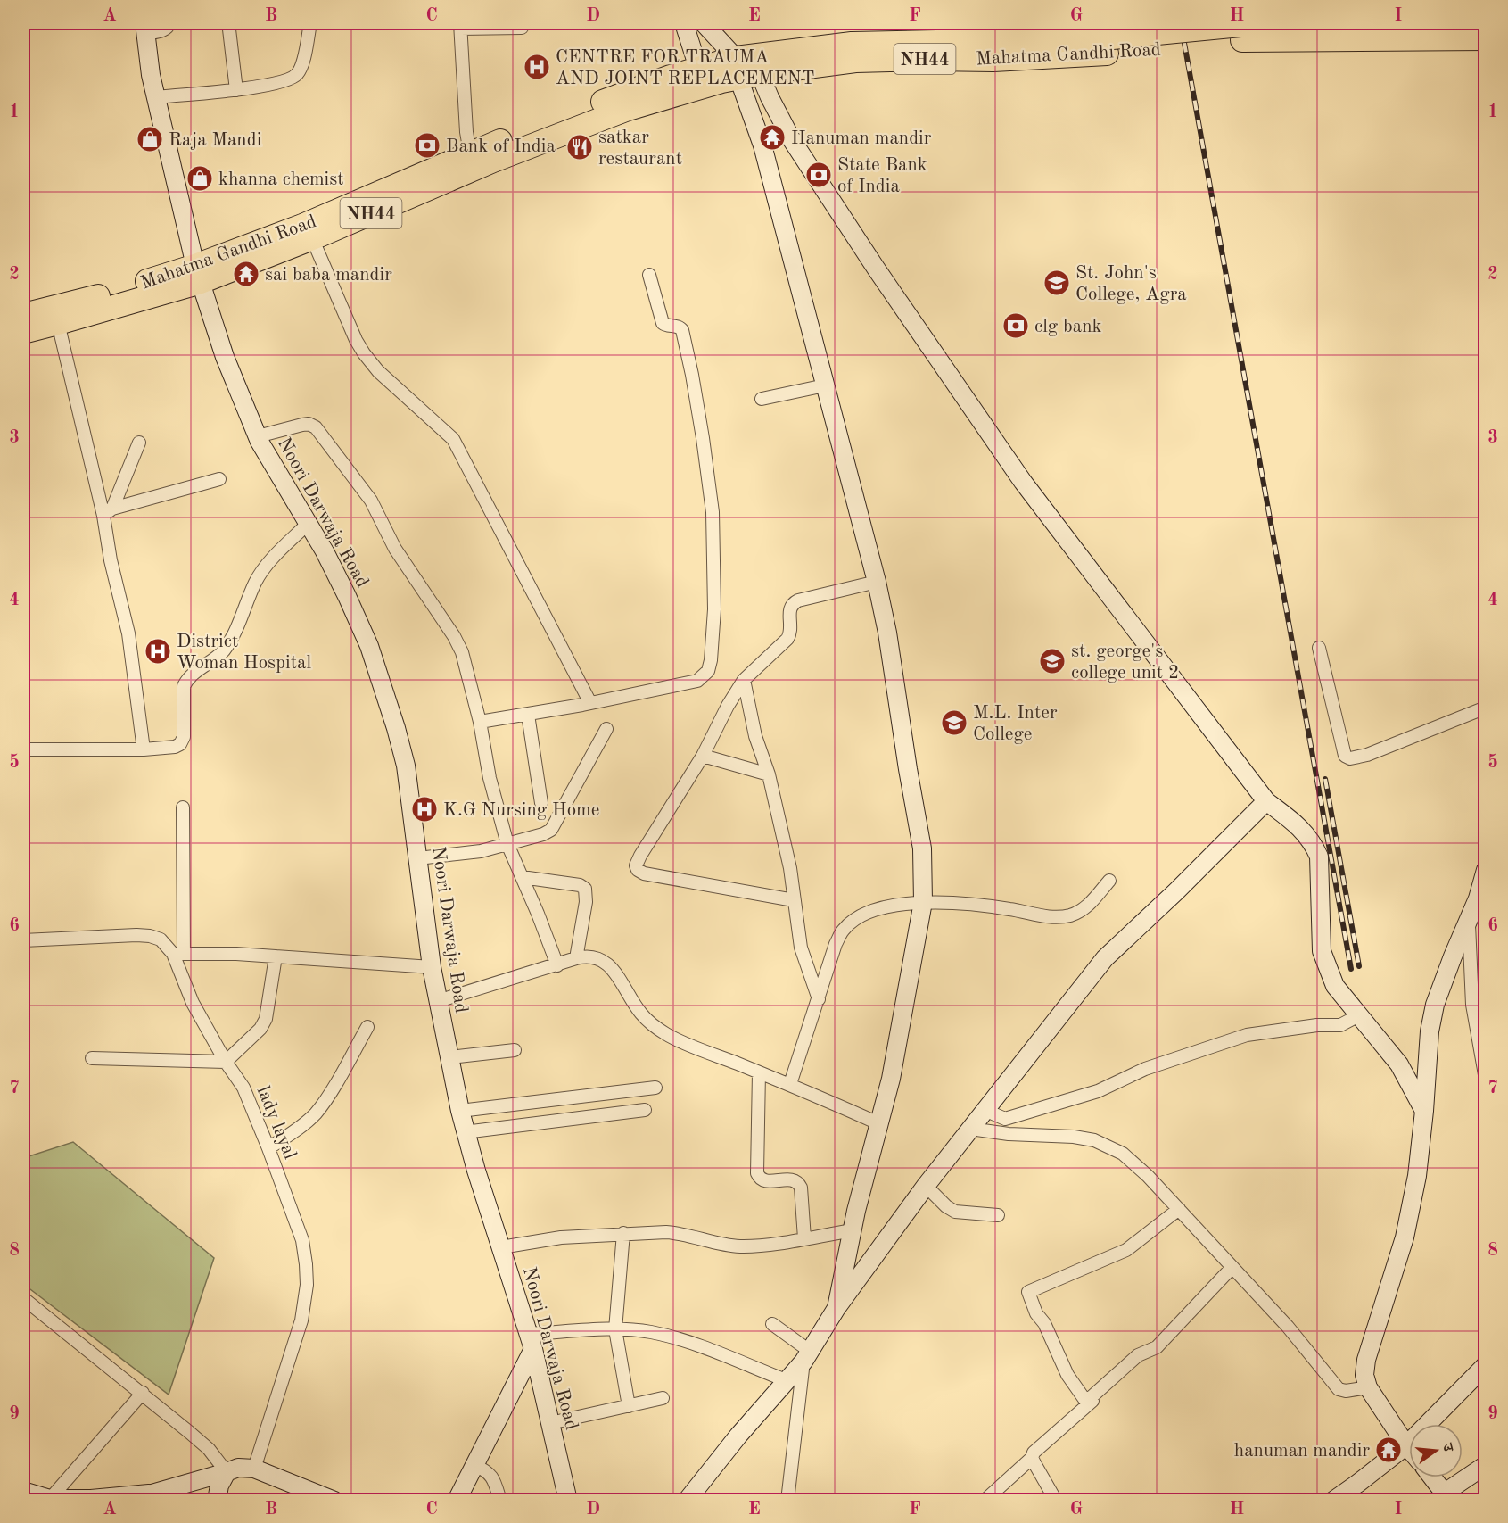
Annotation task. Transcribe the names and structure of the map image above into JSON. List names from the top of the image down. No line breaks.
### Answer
{"streets":{"highway":["Mahatma Gandhi Road","NH44"],"street":["Noori Darwaja Road","lady layal"]},"crossings":[["Mahatma Gandhi Road","Noori Darwaja Road"]],"places":{"hospital":["CENTRE FOR TRAUMA AND JOINT REPLACEMENT","District Woman Hospital","K.G Nursing Home"],"temple":["Hanuman mandir","sai baba mandir","hanuman mandir"],"shop":["Raja Mandi","khanna chemist"],"bank":["Bank of India","State Bank of India","clg bank"],"restaurant":["satkar restaurant"],"school or university":["St. John's College, Agra","st. george's college unit 2","M.L. Inter College"]},"north":"right","grid":{"columns":["A","B","C","D","E","F","G","H","I"],"rows":["1","2","3","4","5","6","7","8","9"]}}
